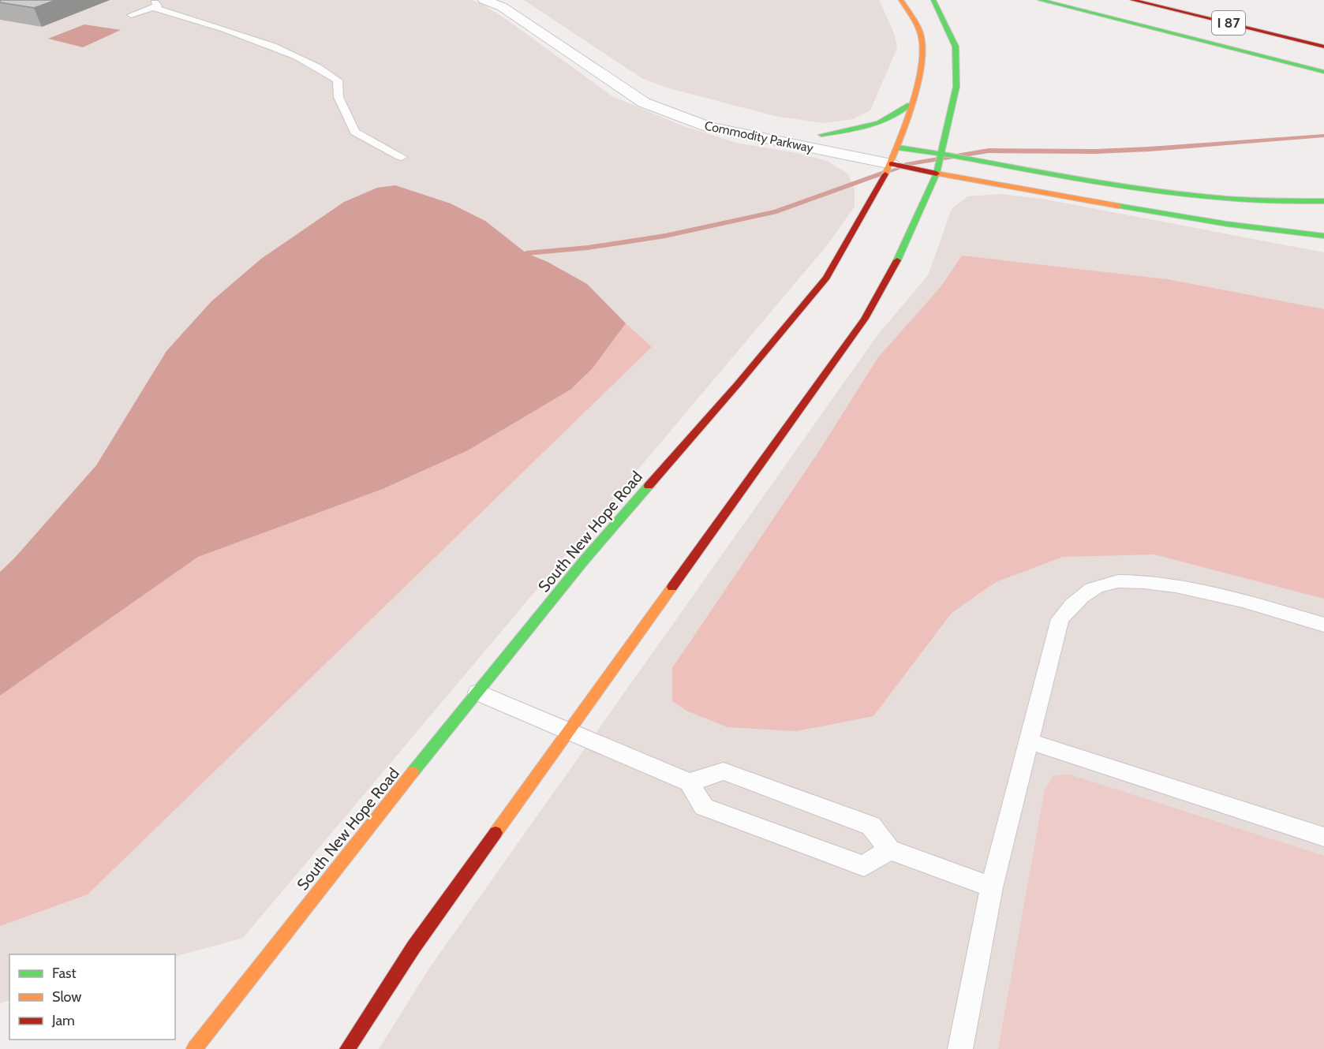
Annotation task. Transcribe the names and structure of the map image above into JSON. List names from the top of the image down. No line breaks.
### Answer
{"streets":{"main road":["I 87","South New Hope Road"],"street":["Commodity Parkway"]},"crossings":[["Commodity Parkway","South New Hope Road"]],"legend":["Fast","Slow","Jam"]}
